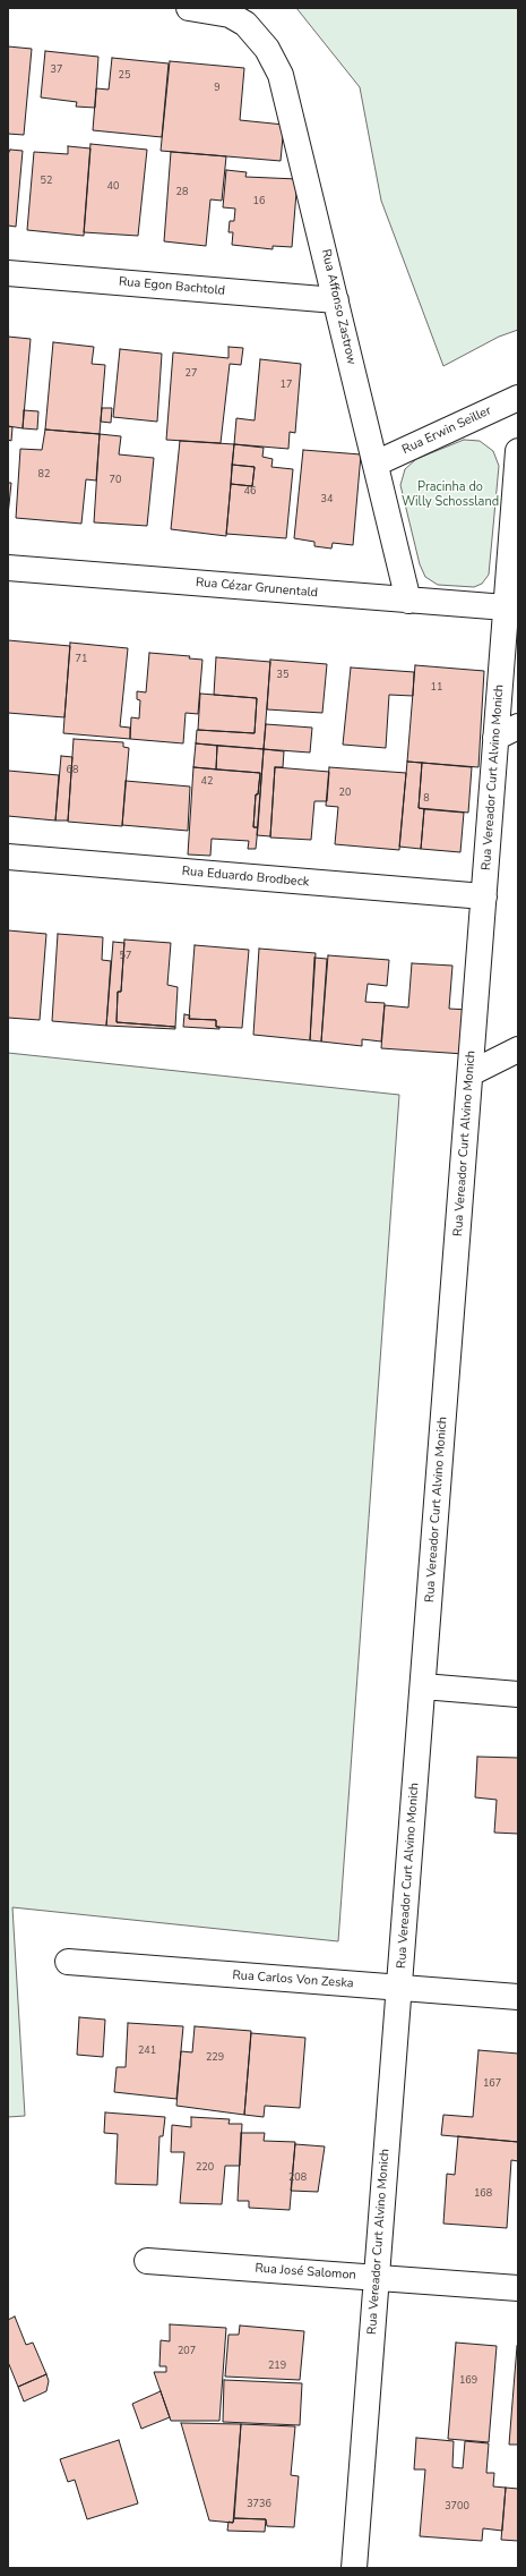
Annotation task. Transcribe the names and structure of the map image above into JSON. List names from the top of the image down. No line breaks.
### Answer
{"streets":{"street":["Rua Egon Bachtold","Rua Affonso Zastrow","Rua Erwin Seiller","Rua Cézar Grunentald","Rua Vereador Curt Alvino Monich","Rua Eduardo Brodbeck","Rua Carlos Von Zeska","Rua José Salomon"]},"crossings":[["Rua Egon Bachtold","Rua Affonso Zastrow"],["Rua Affonso Zastrow","Rua Erwin Seiller"],["Rua Affonso Zastrow","Rua Cézar Grunentald"],["Rua Cézar Grunentald","Rua Vereador Curt Alvino Monich"],["Rua Vereador Curt Alvino Monich","Rua Eduardo Brodbeck"],["Rua Vereador Curt Alvino Monich","Rua Carlos Von Zeska"],["Rua Vereador Curt Alvino Monich","Rua José Salomon"]],"parks":["Pracinha do Willy Schossland"],"house_numbers":["37","25","9","52","40","28","16","27","17","82","70","46","34","71","35","11","68","42","20","8","57","241","229","167","220","208","168","207","219","169","3736","3700"]}
